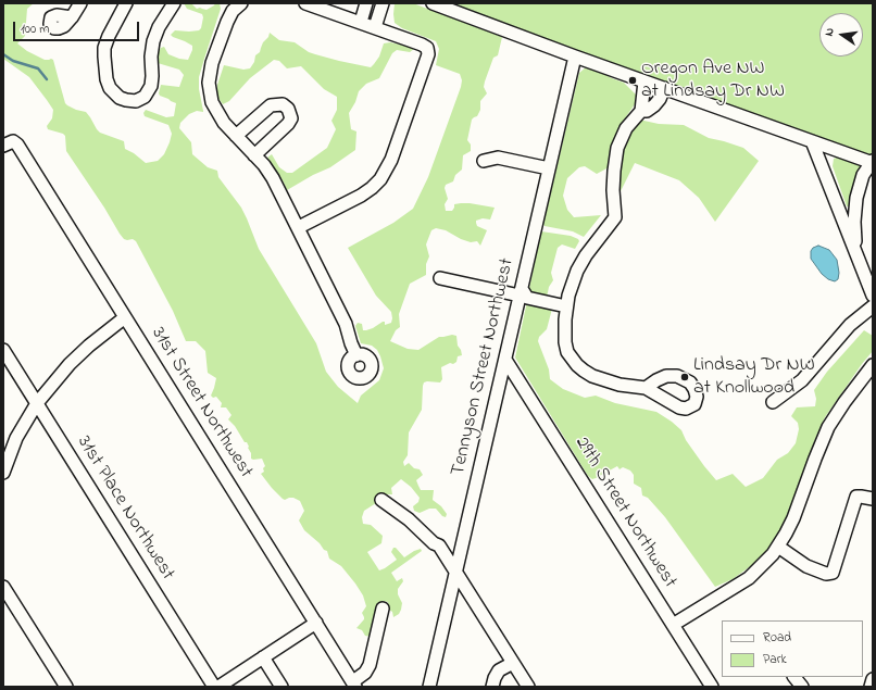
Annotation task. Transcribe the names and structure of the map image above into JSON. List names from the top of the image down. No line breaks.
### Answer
{"streets":{"street":["Tennyson Street Northwest","31st Street Northwest","31st Place Northwest","29th Street Northwest"]},"crossings":[["Tennyson Street Northwest","29th Street Northwest"]],"places":["Oregon Ave NW at Lindsay Dr NW","Lindsay Dr NW at Knollwood"],"legend":["Road","Park"],"scale_bar":"100 m","north":"left"}
